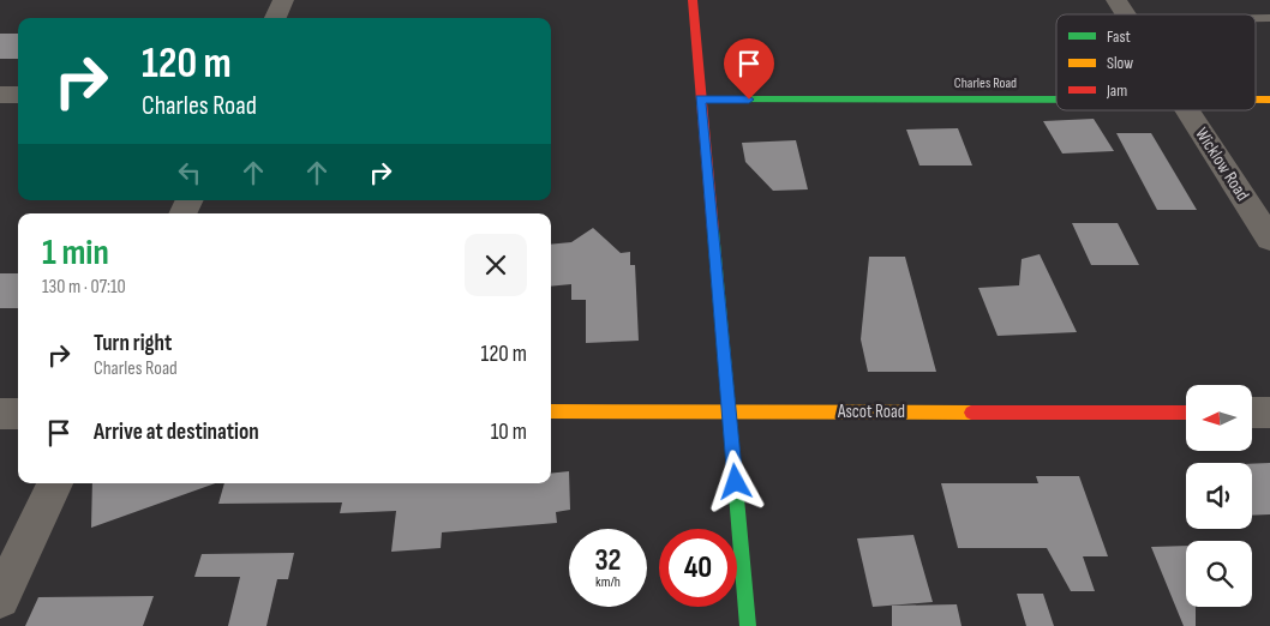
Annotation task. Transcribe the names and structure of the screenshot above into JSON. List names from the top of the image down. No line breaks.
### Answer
{"streets":{"street":["Charles Road","Wicklow Road","Ascot Road"]},"legend":["Fast","Slow","Jam"],"north":"left","page":{"turn":["120 m","Charles Road"],"heading":["1 min","130 m · 07:10"],"list":[{"name":"Turn right","note":"Charles Road","value":"120 m"},{"name":"Arrive at destination","value":"10 m"}],"speed":"32 km/h","limit":"40"}}
